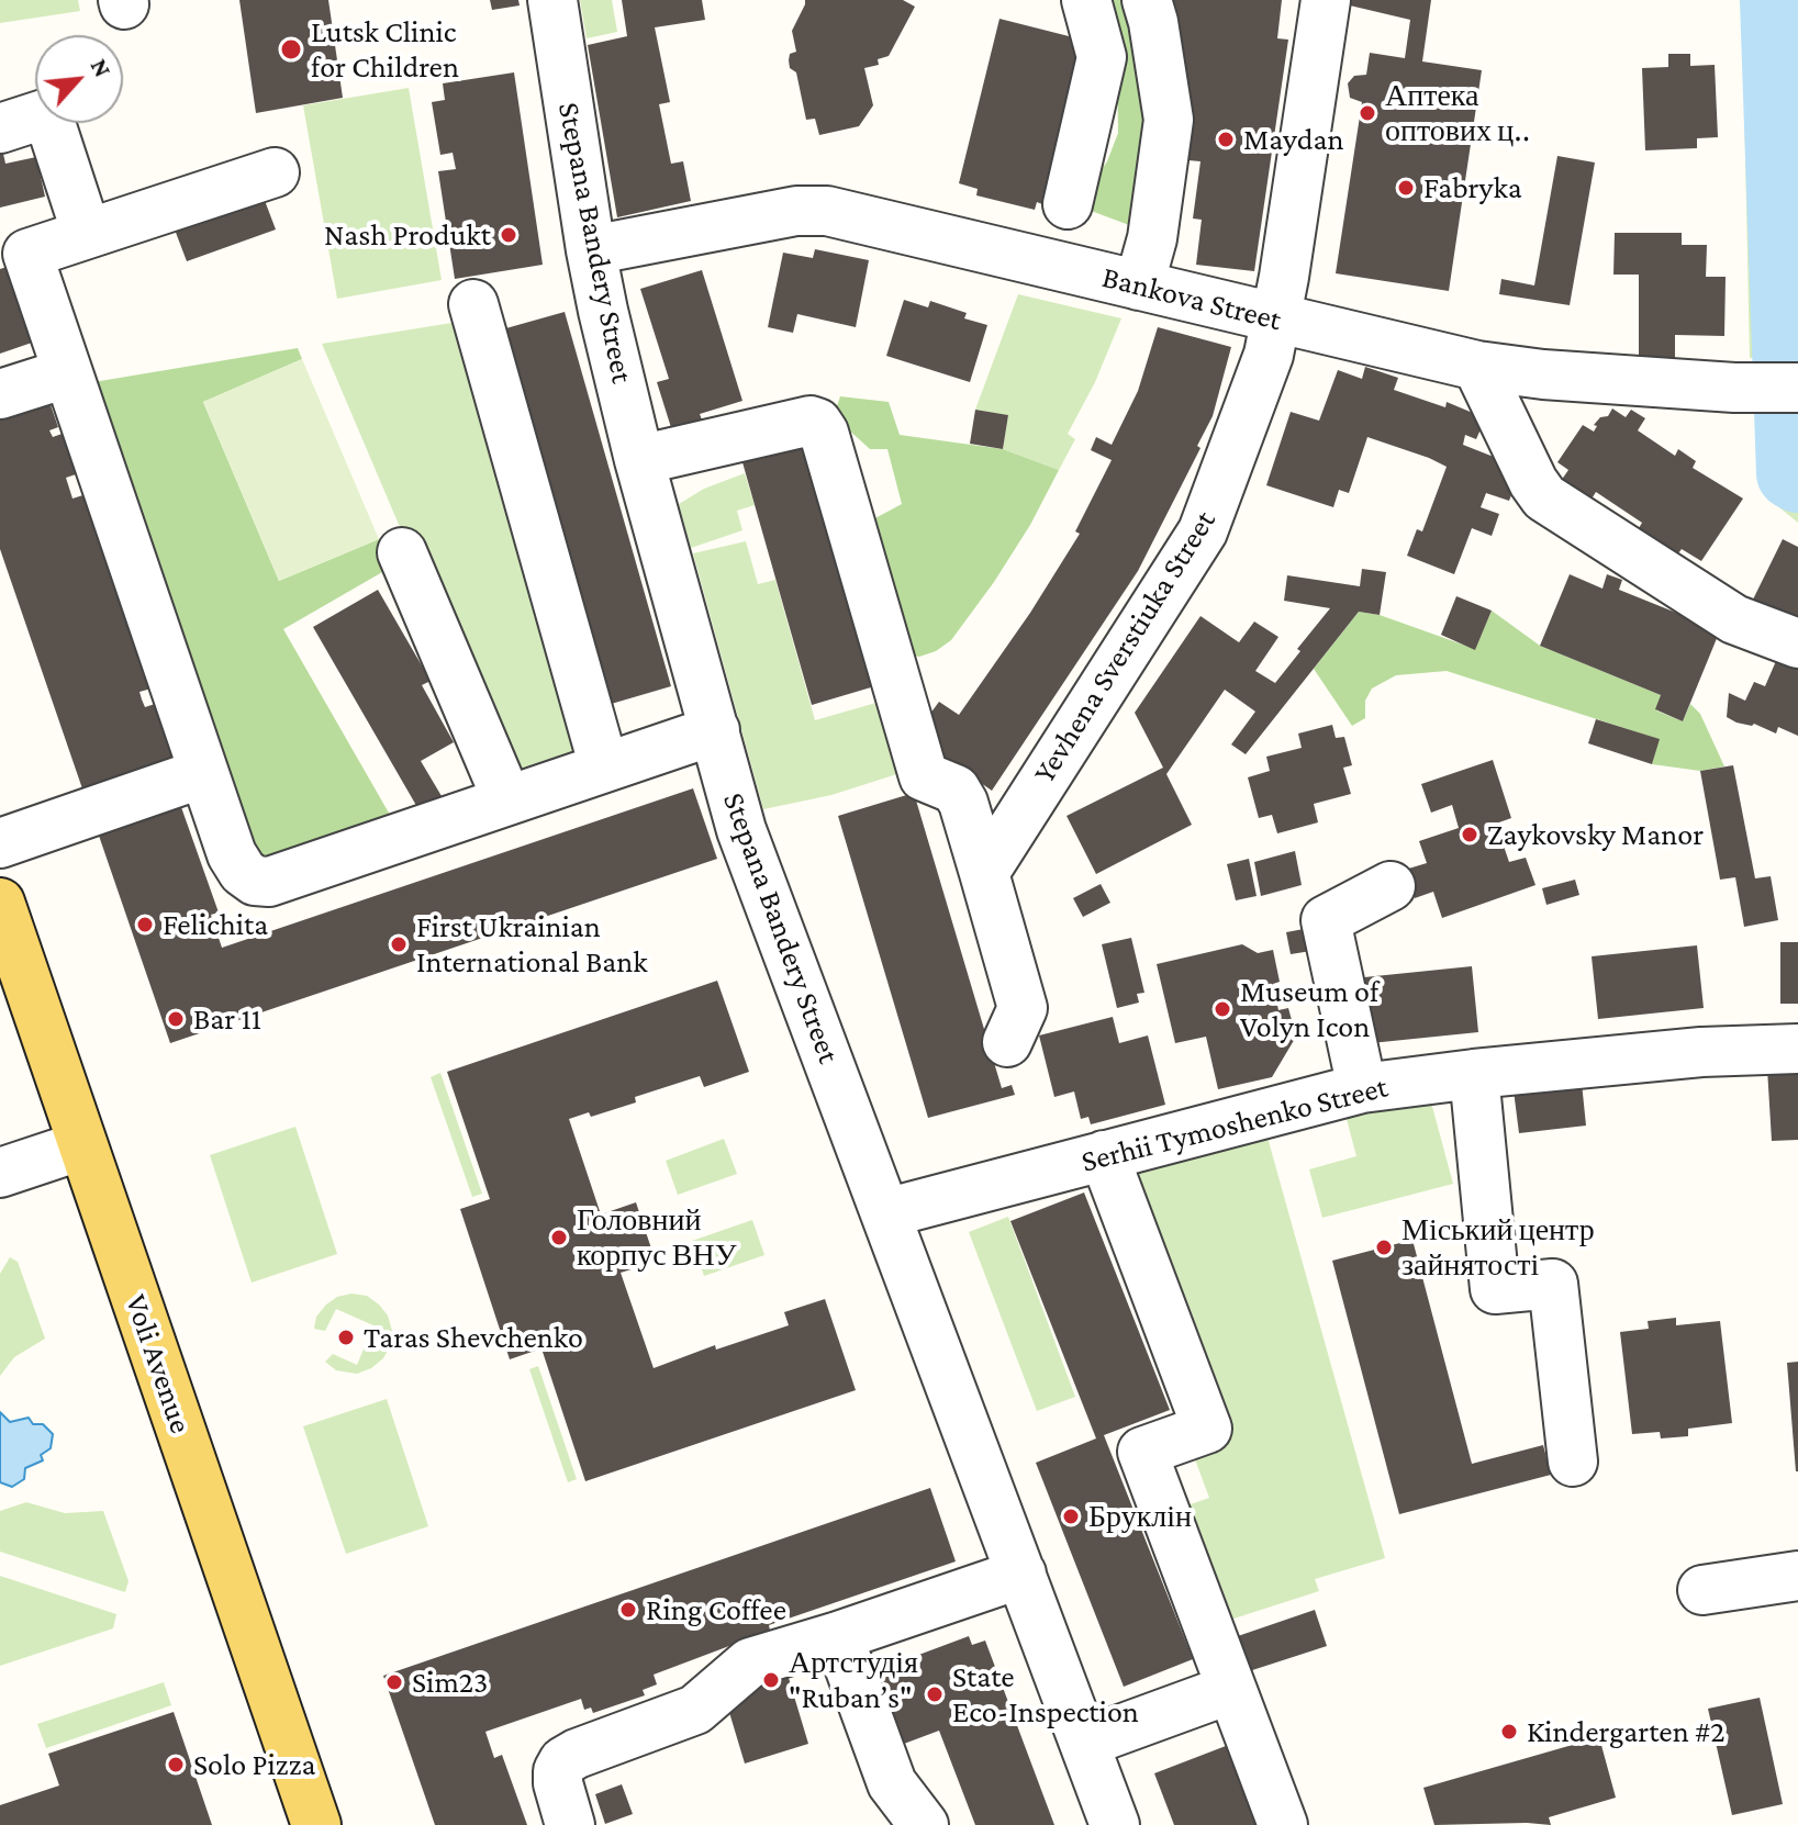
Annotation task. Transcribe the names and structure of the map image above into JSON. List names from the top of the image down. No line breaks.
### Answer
{"streets":{"main road":["Voli Avenue"],"street":["Stepana Bandery Street","Bankova Street","Yevhena Sverstiuka Street","Serhii Tymoshenko Street"]},"crossings":[["Stepana Bandery Street","Bankova Street"],["Stepana Bandery Street","Serhii Tymoshenko Street"],["Bankova Street","Yevhena Sverstiuka Street"]],"places":["Lutsk Clinic for Children","Аптека оптових ц‥","Maydan","Fabryka","Nash Produkt","Zaykovsky Manor","Felichita","First Ukrainian International Bank","Museum of Volyn Icon","Bar 11","Головний корпус ВНУ","Міський центр зайнятості","Taras Shevchenko","Бруклін","Ring Coffee","Артстудія \"Ruban’s\"","Sim23","State Eco-Inspection","Kindergarten #2","Solo Pizza"],"north":"top right"}
